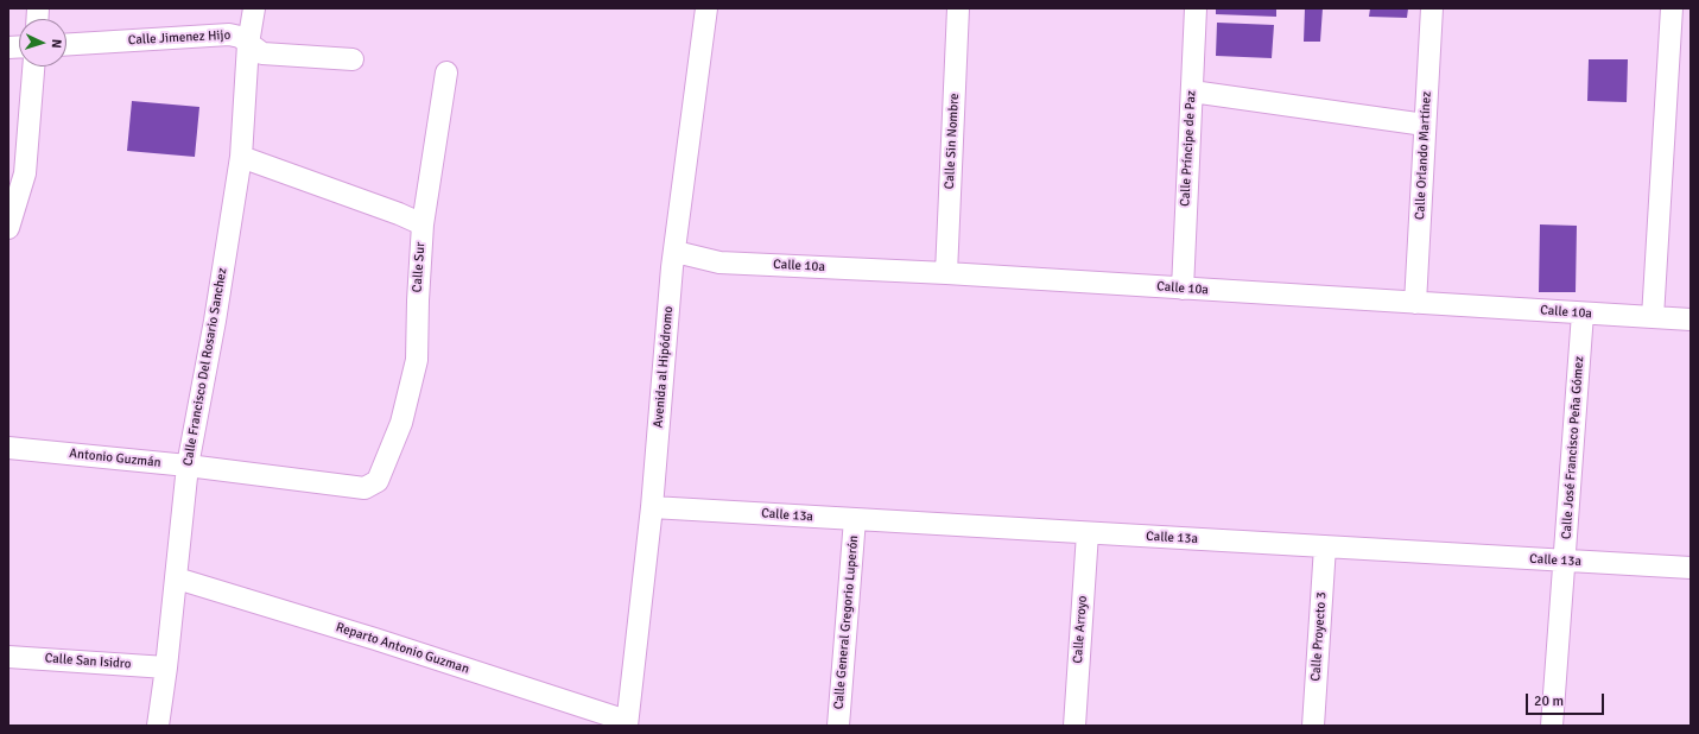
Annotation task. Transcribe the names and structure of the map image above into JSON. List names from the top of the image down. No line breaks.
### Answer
{"streets":{"street":["Calle Jimenez Hijo","Calle Sin Nombre","Calle Príncipe de Paz","Calle Orlando Martínez","Calle 10a","Calle Sur","Calle Francisco Del Rosario Sanchez","Avenida al Hipódromo","Calle José Francisco Peña Gómez","Antonio Guzmán","Calle 13a","Calle General Gregorio Luperón","Calle Arroyo","Calle Proyecto 3","Reparto Antonio Guzman","Calle San Isidro"]},"crossings":[["Calle Jimenez Hijo","Calle Francisco Del Rosario Sanchez"],["Calle Sin Nombre","Calle 10a"],["Calle Príncipe de Paz","Calle 10a"],["Calle Orlando Martínez","Calle 10a"],["Calle 10a","Avenida al Hipódromo"],["Calle 10a","Calle José Francisco Peña Gómez"],["Calle Sur","Calle Francisco Del Rosario Sanchez"],["Calle Sur","Antonio Guzmán"],["Calle Francisco Del Rosario Sanchez","Antonio Guzmán"],["Calle Francisco Del Rosario Sanchez","Reparto Antonio Guzman"],["Calle Francisco Del Rosario Sanchez","Calle San Isidro"],["Avenida al Hipódromo","Calle 13a"],["Avenida al Hipódromo","Reparto Antonio Guzman"],["Calle José Francisco Peña Gómez","Calle 13a"],["Calle 13a","Calle General Gregorio Luperón"],["Calle 13a","Calle Arroyo"],["Calle 13a","Calle Proyecto 3"]],"scale_bar":"20 m","north":"right"}
